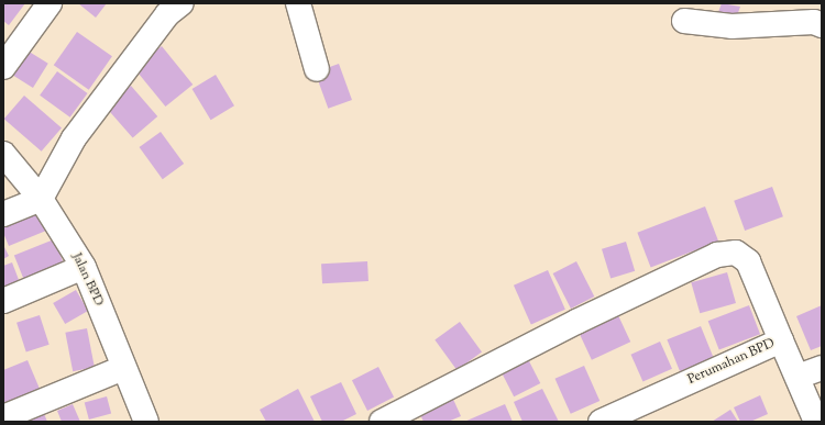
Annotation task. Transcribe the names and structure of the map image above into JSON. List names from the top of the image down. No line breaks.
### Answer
{"streets":{"street":["Jalan BPD","Perumahan BPD"]}}
